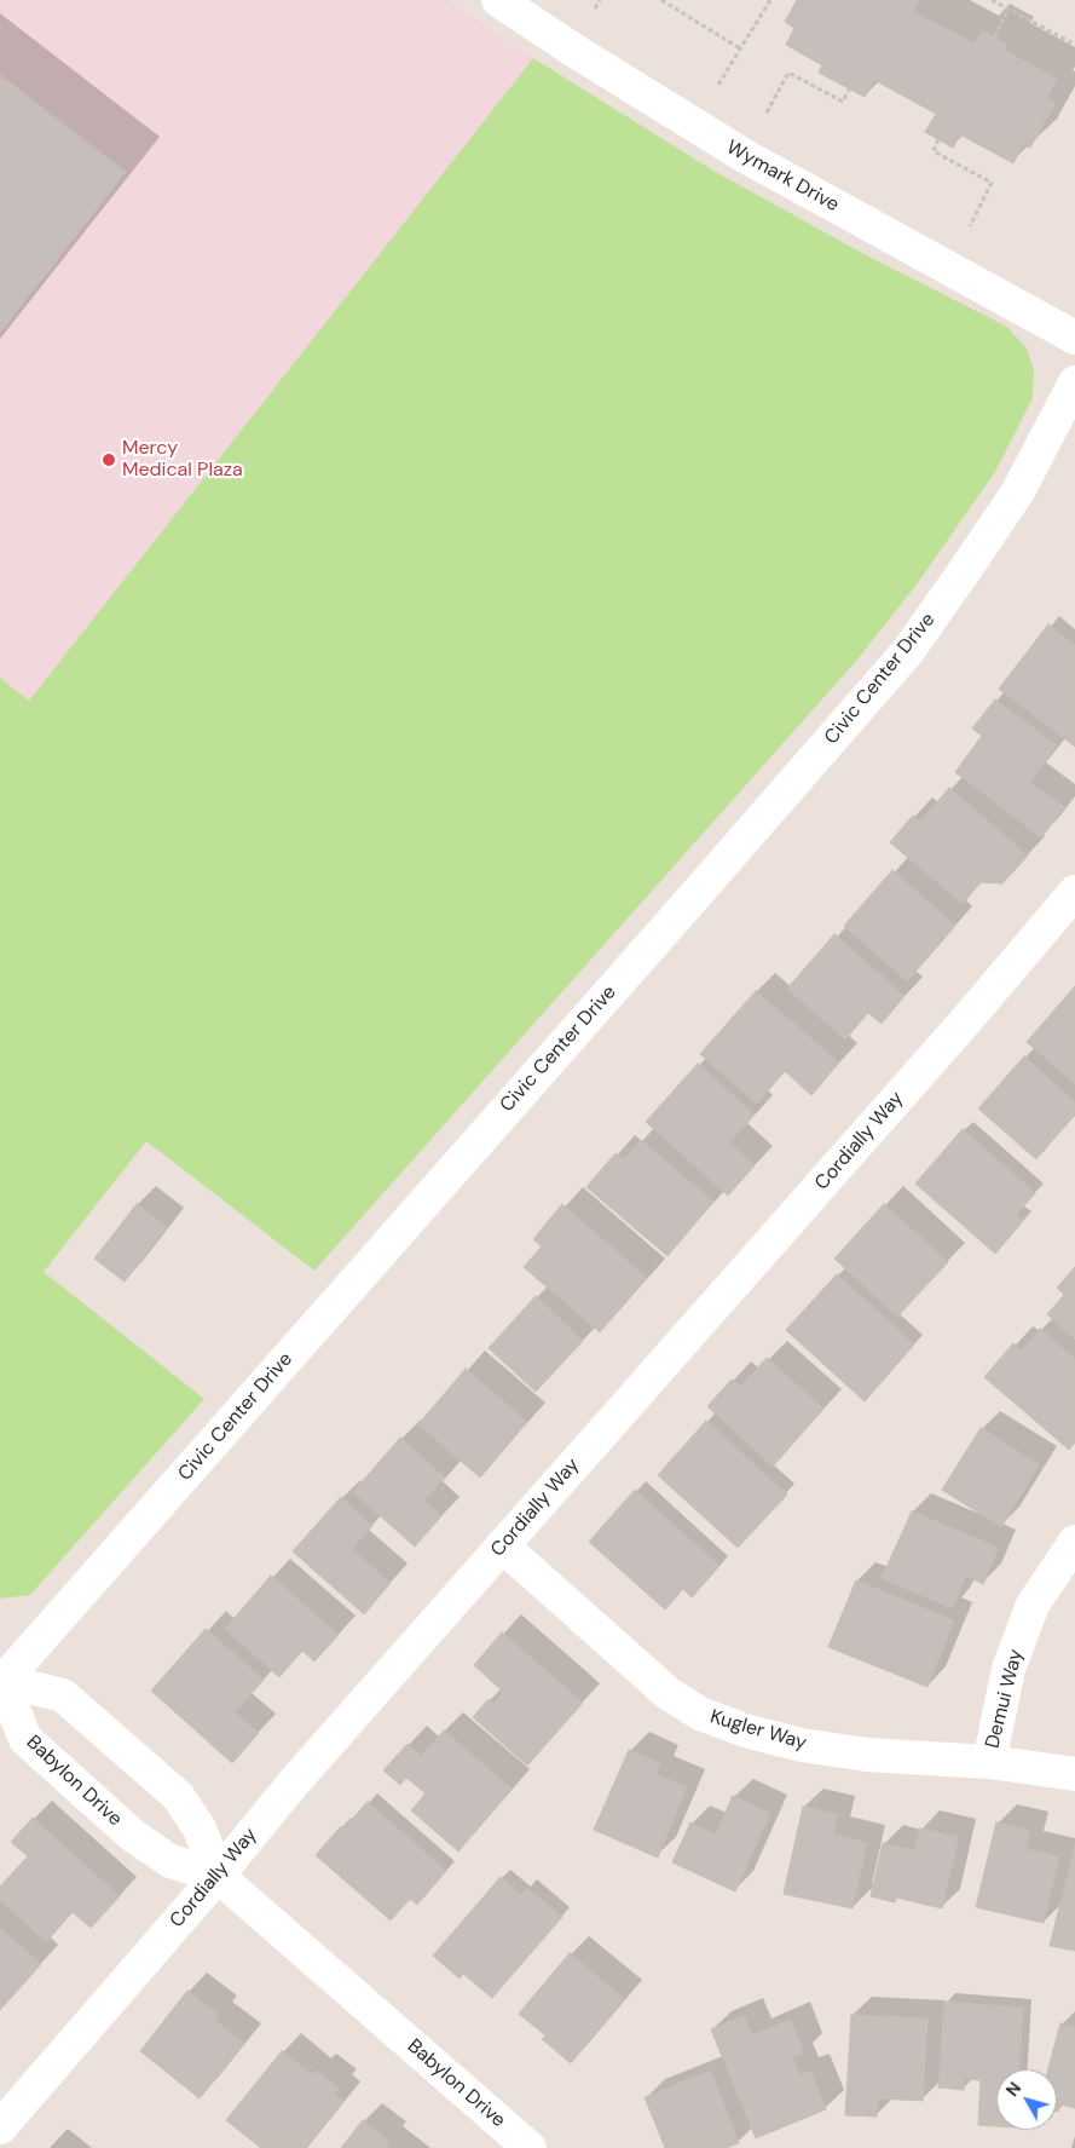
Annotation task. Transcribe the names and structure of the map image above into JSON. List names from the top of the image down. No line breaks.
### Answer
{"streets":{"street":["Wymark Drive","Civic Center Drive","Cordially Way","Demui Way","Kugler Way","Babylon Drive"]},"crossings":[["Civic Center Drive","Babylon Drive"],["Cordially Way","Kugler Way"],["Cordially Way","Babylon Drive"],["Demui Way","Kugler Way"]],"places":["Mercy Medical Plaza"],"north":"top left"}
